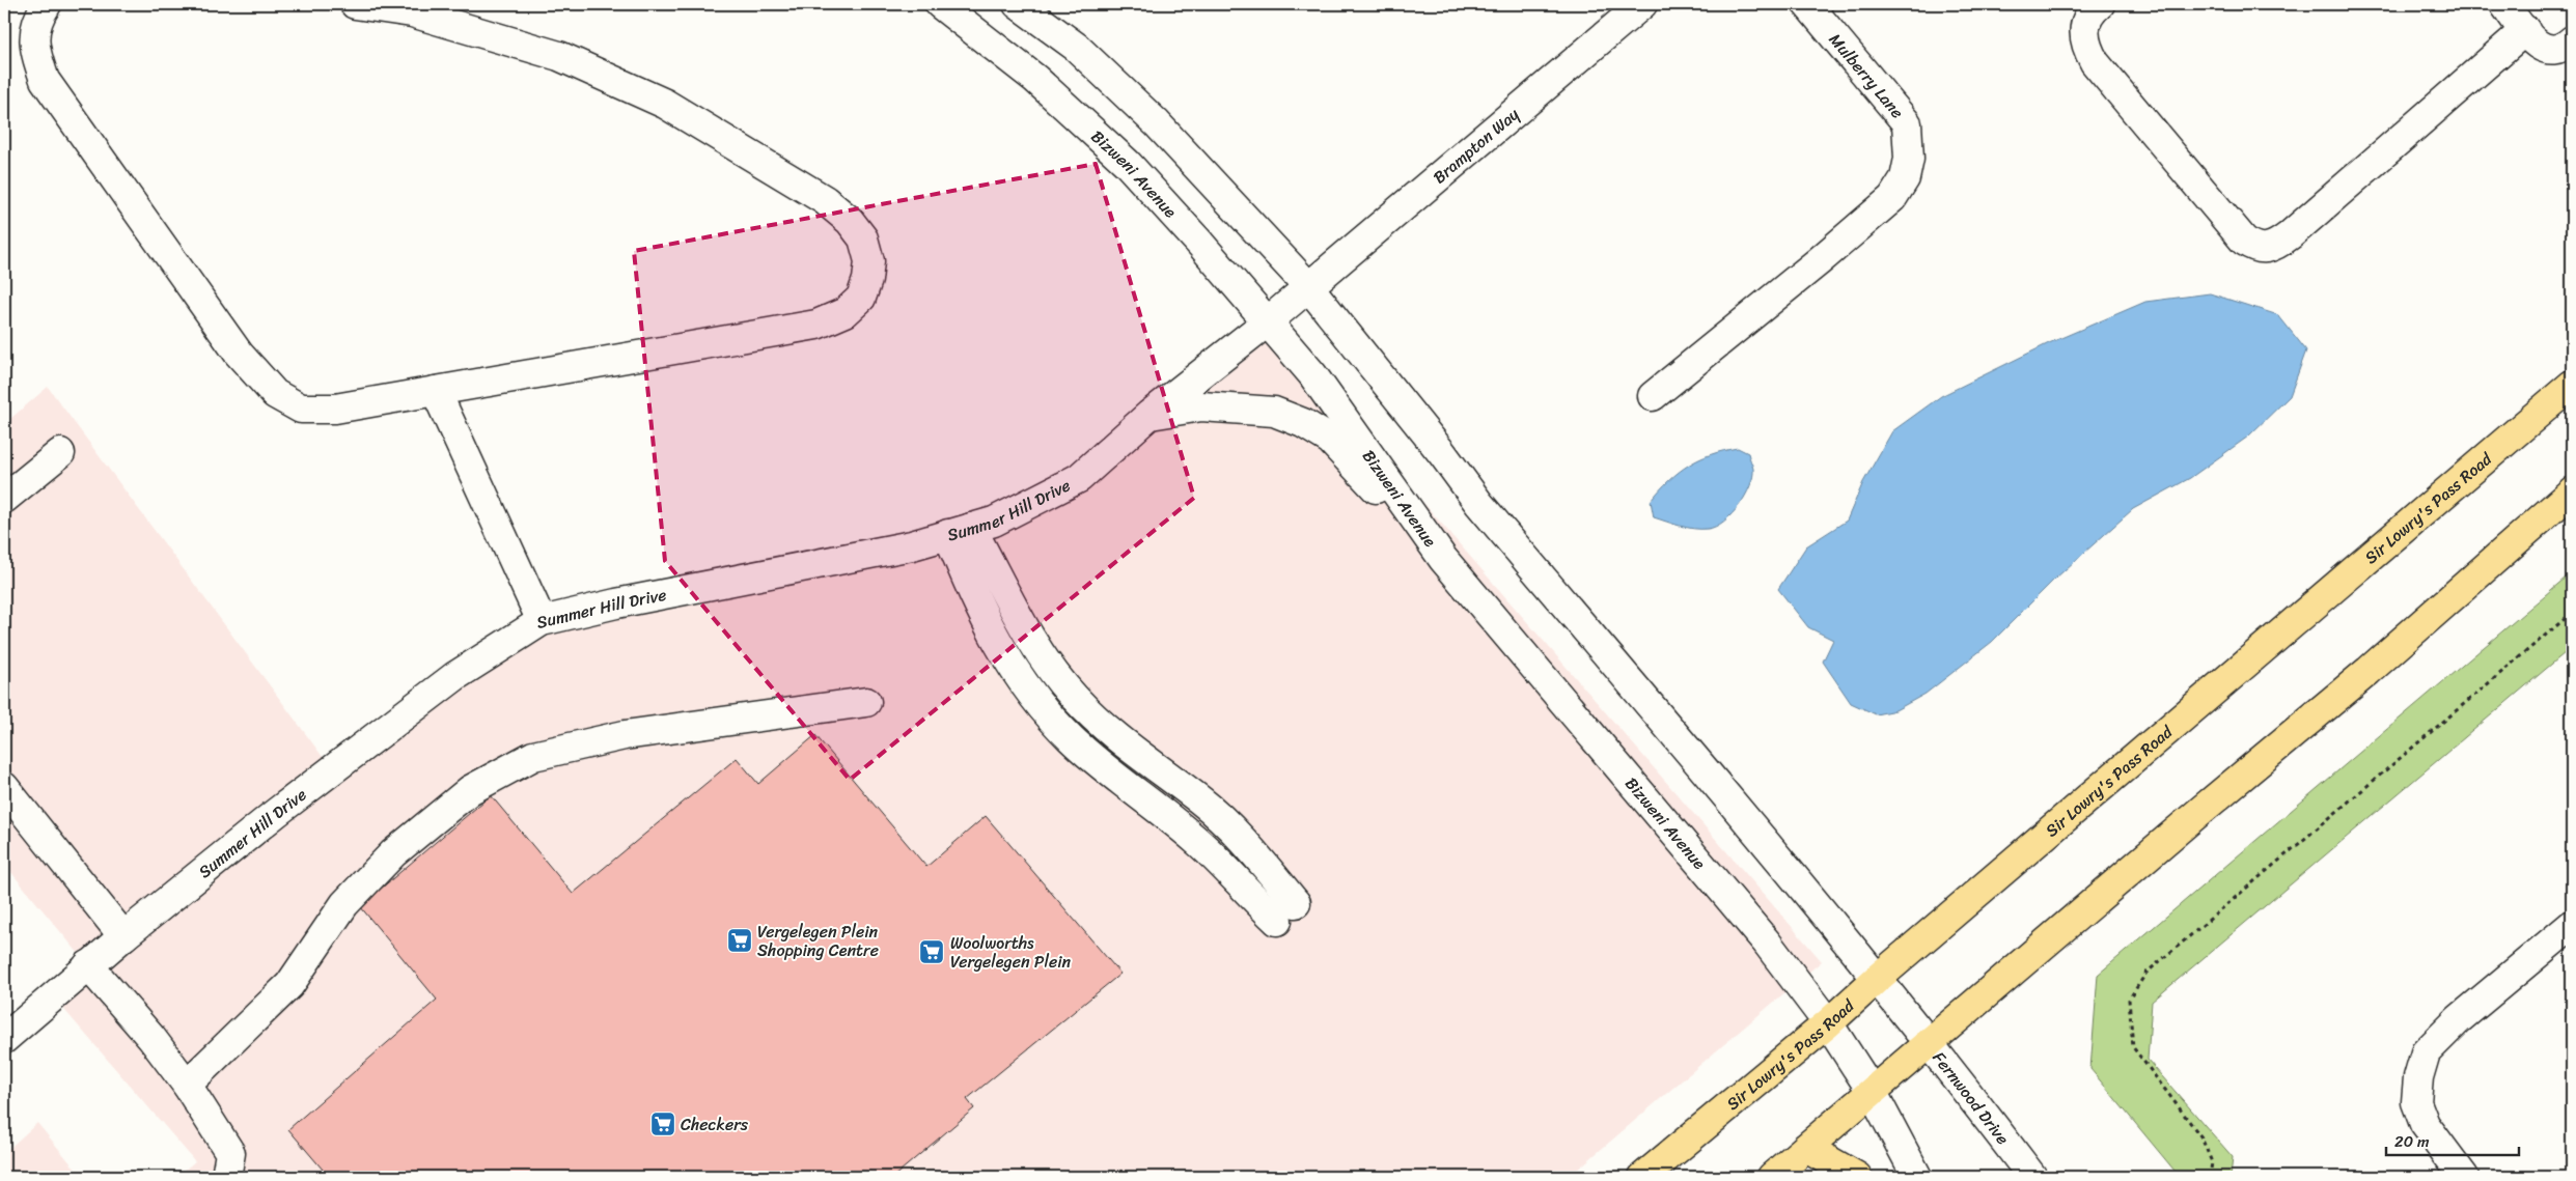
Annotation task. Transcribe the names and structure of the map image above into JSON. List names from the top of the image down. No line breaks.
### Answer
{"streets":{"main road":["Sir Lowry's Pass Road"],"street":["Mulberry Lane","Brampton Way","Bizweni Avenue","Summer Hill Drive","Fernwood Drive"]},"crossings":[["Brampton Way","Bizweni Avenue"],["Brampton Way","Summer Hill Drive"],["Bizweni Avenue","Summer Hill Drive"],["Bizweni Avenue","Sir Lowry's Pass Road"],["Sir Lowry's Pass Road","Fernwood Drive"]],"places":{"supermarket":["Vergelegen Plein Shopping Centre","Woolworths Vergelegen Plein","Checkers"]},"scale_bar":"20 m"}
